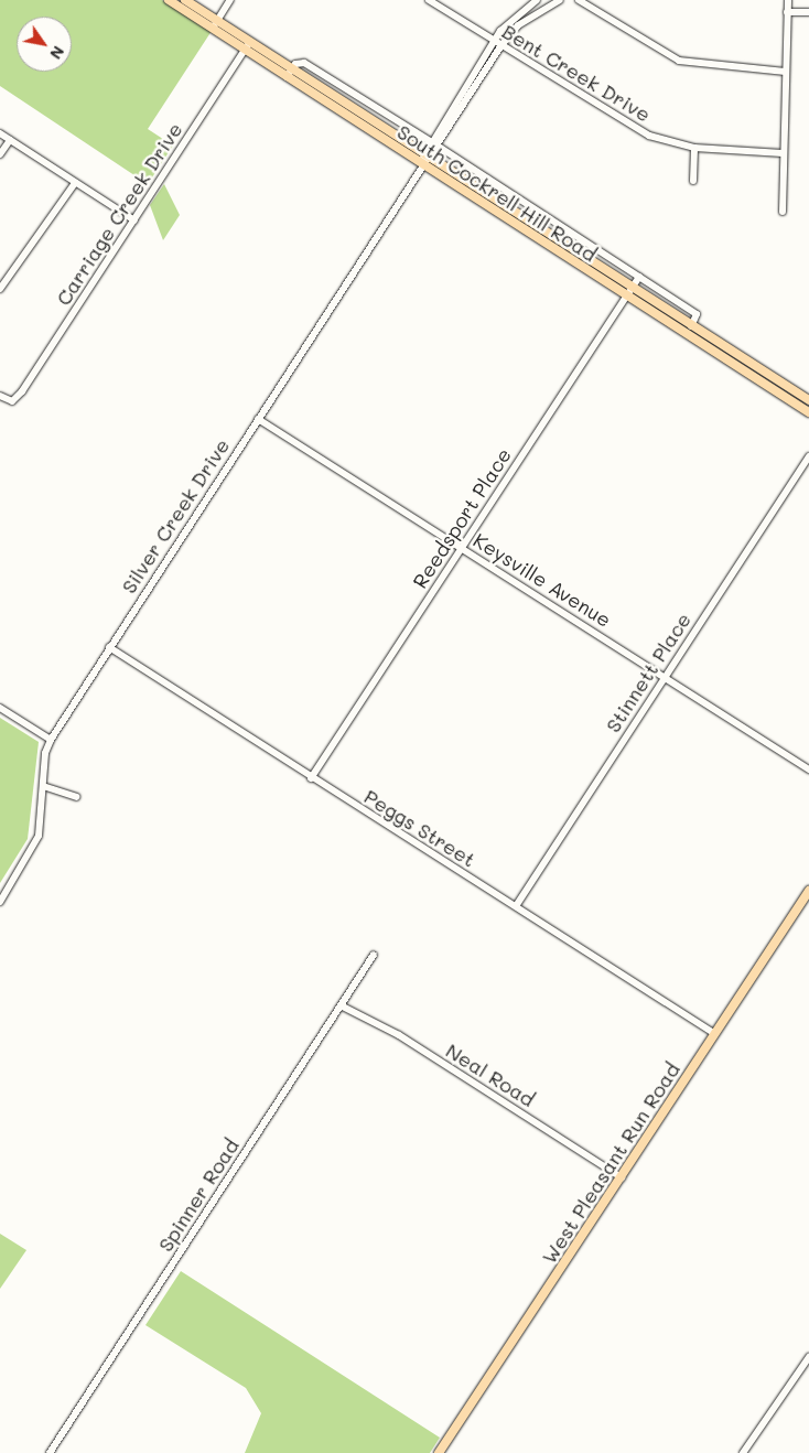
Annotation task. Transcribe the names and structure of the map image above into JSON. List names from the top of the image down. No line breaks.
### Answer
{"streets":{"main road":["South Cockrell Hill Road","West Pleasant Run Road"],"street":["Bent Creek Drive","Carriage Creek Drive","Silver Creek Drive","Reedsport Place","Keysville Avenue","Stinnett Place","Peggs Street","Neal Road","Spinner Road"]},"crossings":[["Bent Creek Drive","Silver Creek Drive"],["South Cockrell Hill Road","Carriage Creek Drive"],["South Cockrell Hill Road","Silver Creek Drive"],["South Cockrell Hill Road","Reedsport Place"],["Silver Creek Drive","Keysville Avenue"],["Silver Creek Drive","Peggs Street"],["Reedsport Place","Keysville Avenue"],["Reedsport Place","Peggs Street"],["Keysville Avenue","Stinnett Place"],["Stinnett Place","Peggs Street"],["Peggs Street","West Pleasant Run Road"],["Neal Road","West Pleasant Run Road"],["Neal Road","Spinner Road"]],"north":"bottom right"}
